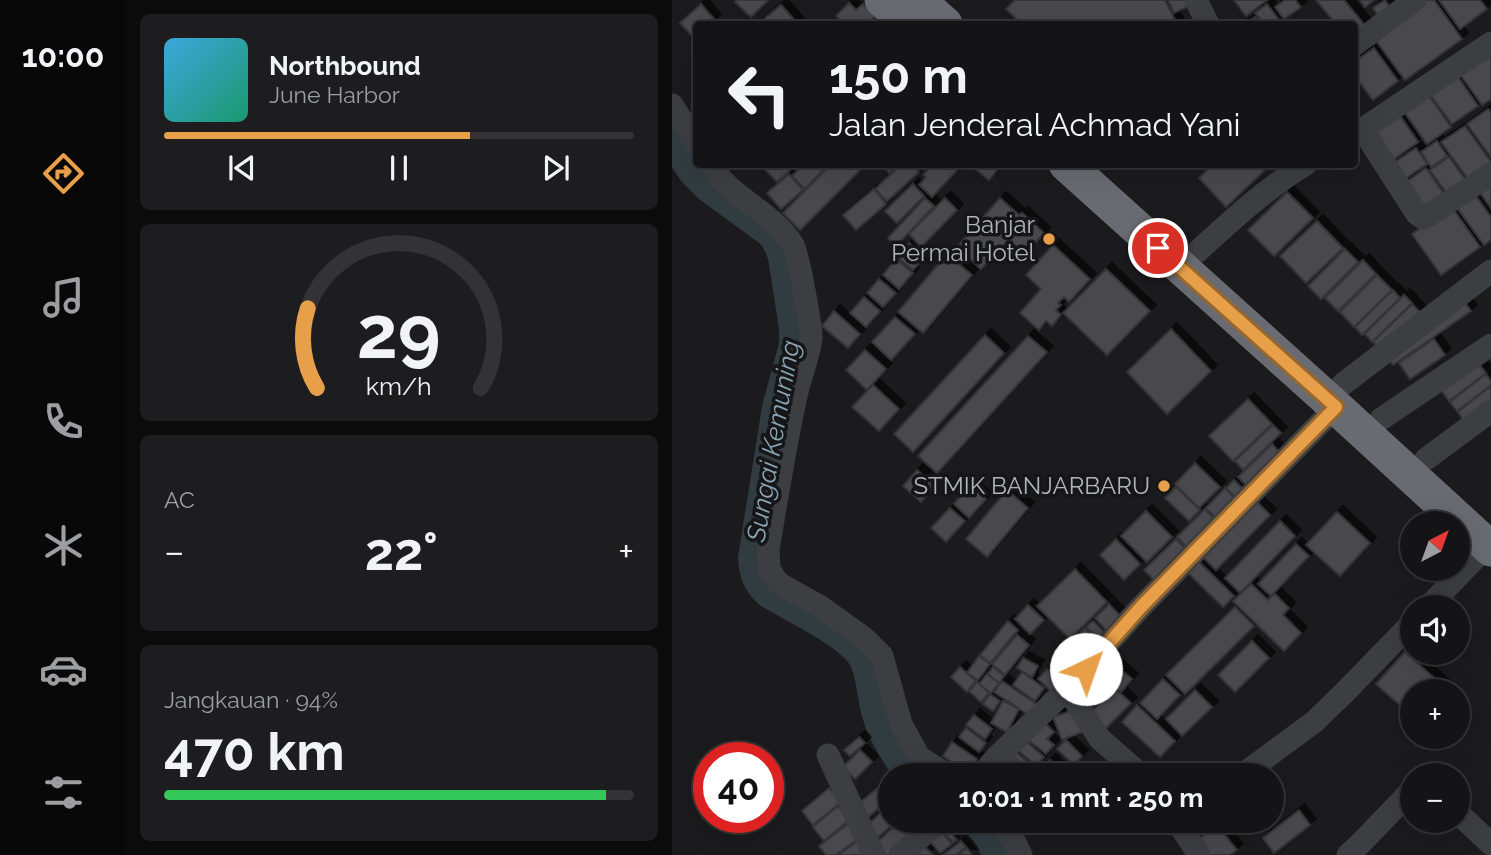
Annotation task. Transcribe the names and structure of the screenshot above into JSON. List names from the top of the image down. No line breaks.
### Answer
{"water":["Sungai Kemuning"],"places":["Banjar Permai Hotel","STMIK BANJARBARU"],"north":"top right","page":{"tabs":"10:00","turn":["150 m","Jalan Jenderal Achmad Yani"],"song":["Northbound","June Harbor"],"tile":["AC",["Jangkauan · 94%","470 km"]],"map_buttons":["+","−"],"heat":["−","22°","+"],"limit":"40","trip":"10:01 · 1 mnt · 250 m","gauge":["29","km/h"]}}
